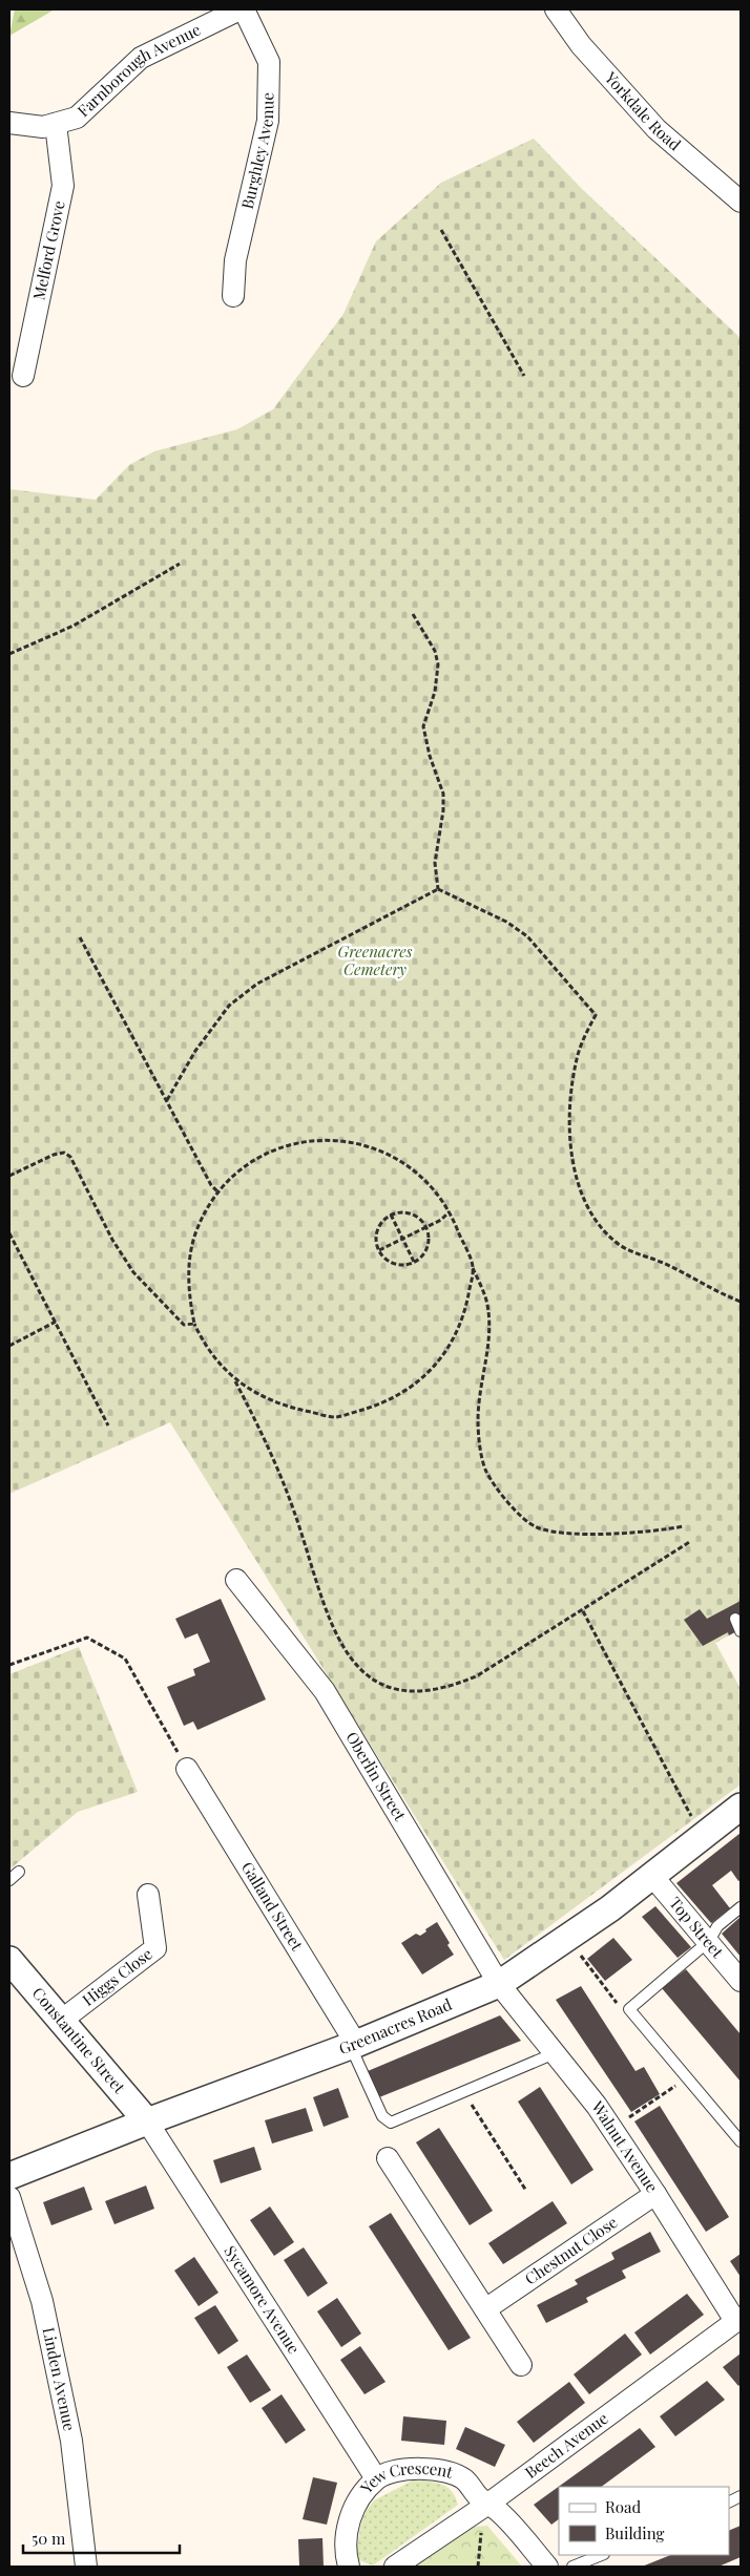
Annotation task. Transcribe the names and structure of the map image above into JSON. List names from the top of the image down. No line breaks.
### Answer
{"streets":{"street":["Farnborough Avenue","Yorkdale Road","Burghley Avenue","Melford Grove","Oberlin Street","Galland Street","Top Street","Higgs Close","Greenacres Road","Constantine Street","Walnut Avenue","Chestnut Close","Sycamore Avenue","Linden Avenue","Beech Avenue","Yew Crescent"]},"crossings":[["Farnborough Avenue","Melford Grove"],["Oberlin Street","Greenacres Road"],["Oberlin Street","Walnut Avenue"],["Galland Street","Greenacres Road"],["Top Street","Greenacres Road"],["Higgs Close","Constantine Street"],["Greenacres Road","Constantine Street"],["Greenacres Road","Walnut Avenue"],["Greenacres Road","Sycamore Avenue"],["Constantine Street","Sycamore Avenue"],["Walnut Avenue","Chestnut Close"],["Walnut Avenue","Beech Avenue"],["Sycamore Avenue","Yew Crescent"],["Beech Avenue","Yew Crescent"]],"parks":["Greenacres Cemetery"],"legend":["Road","Building"],"scale_bar":"50 m"}
